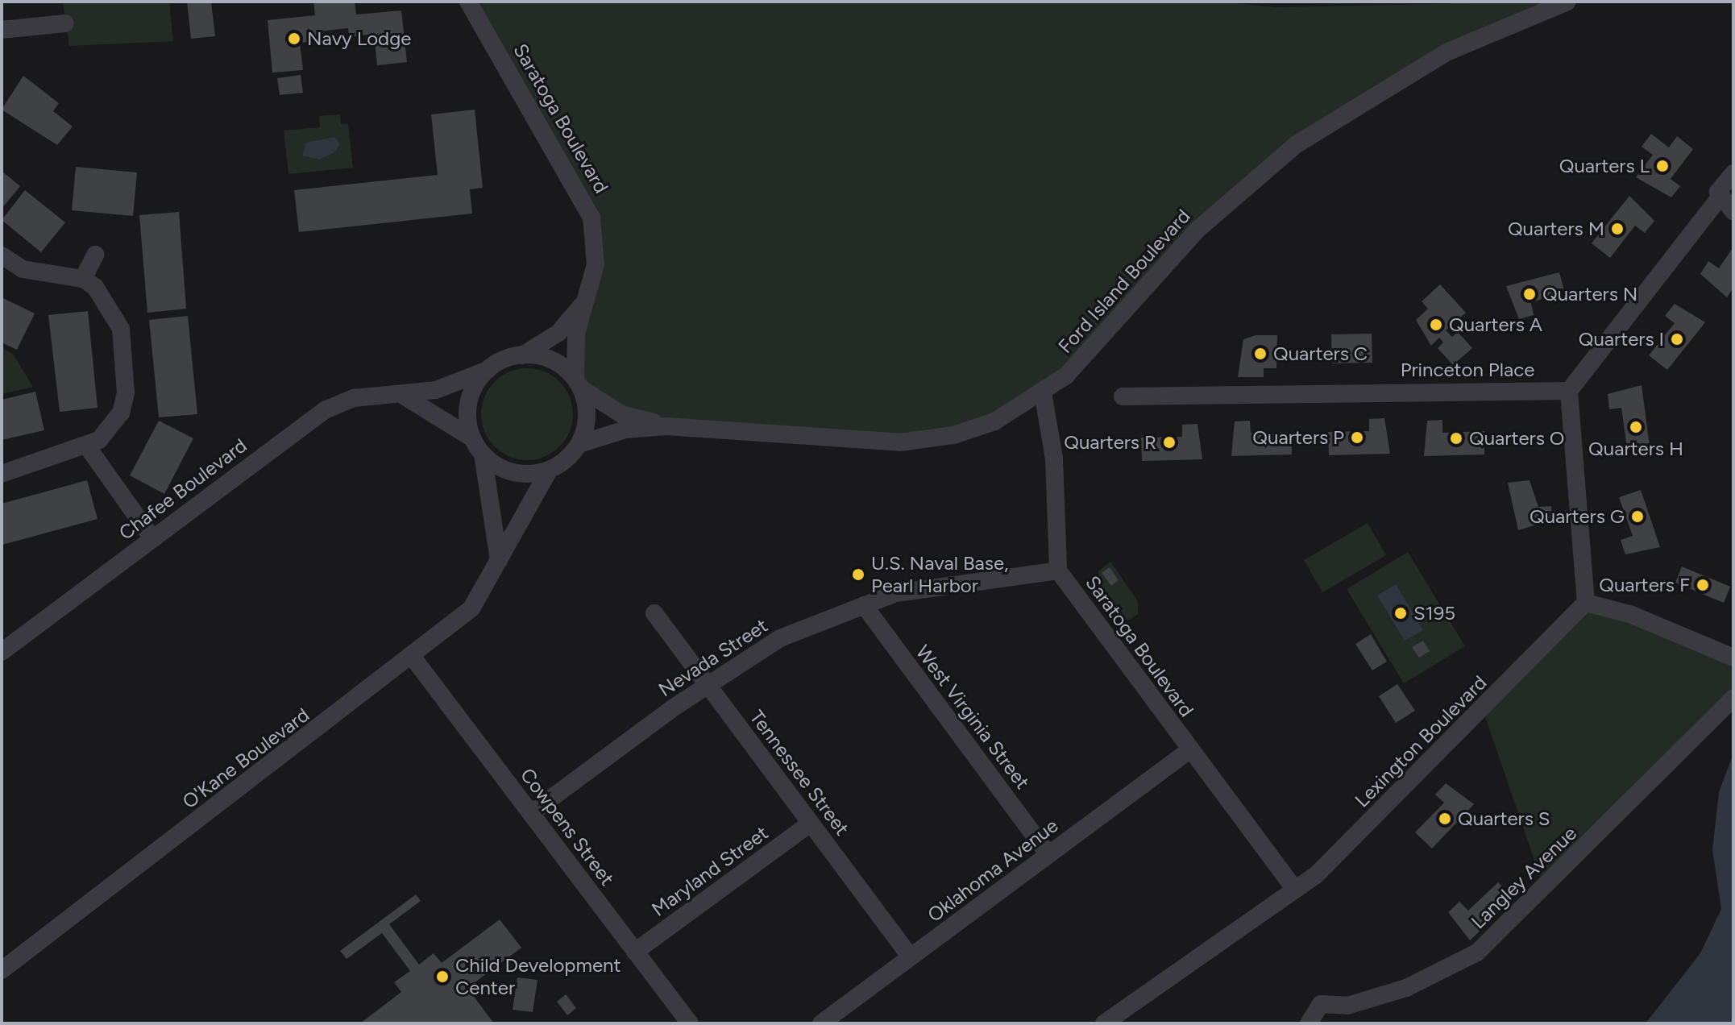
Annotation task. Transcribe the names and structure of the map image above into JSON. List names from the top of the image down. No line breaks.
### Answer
{"streets":{"street":["Saratoga Boulevard","Ford Island Boulevard","Princeton Place","Chafee Boulevard","Nevada Street","West Virginia Street","Lexington Boulevard","O'Kane Boulevard","Tennessee Street","Cowpens Street","Oklahoma Avenue","Maryland Street","Langley Avenue"]},"crossings":[["Saratoga Boulevard","Ford Island Boulevard"],["Saratoga Boulevard","Chafee Boulevard"],["Saratoga Boulevard","Nevada Street"],["Saratoga Boulevard","Lexington Boulevard"],["Saratoga Boulevard","O'Kane Boulevard"],["Saratoga Boulevard","Oklahoma Avenue"],["Ford Island Boulevard","Chafee Boulevard"],["Ford Island Boulevard","O'Kane Boulevard"],["Chafee Boulevard","O'Kane Boulevard"],["Nevada Street","West Virginia Street"],["Nevada Street","Tennessee Street"],["Nevada Street","Cowpens Street"],["West Virginia Street","Oklahoma Avenue"],["O'Kane Boulevard","Cowpens Street"],["Tennessee Street","Oklahoma Avenue"],["Tennessee Street","Maryland Street"],["Cowpens Street","Maryland Street"]],"places":["Navy Lodge","Quarters L","Quarters M","Quarters N","Quarters A","Quarters I","Quarters C","Quarters H","Quarters P","Quarters O","Quarters R","Quarters G","U.S. Naval Base, Pearl Harbor","Quarters F","S195","Quarters S","Child Development Center"]}
